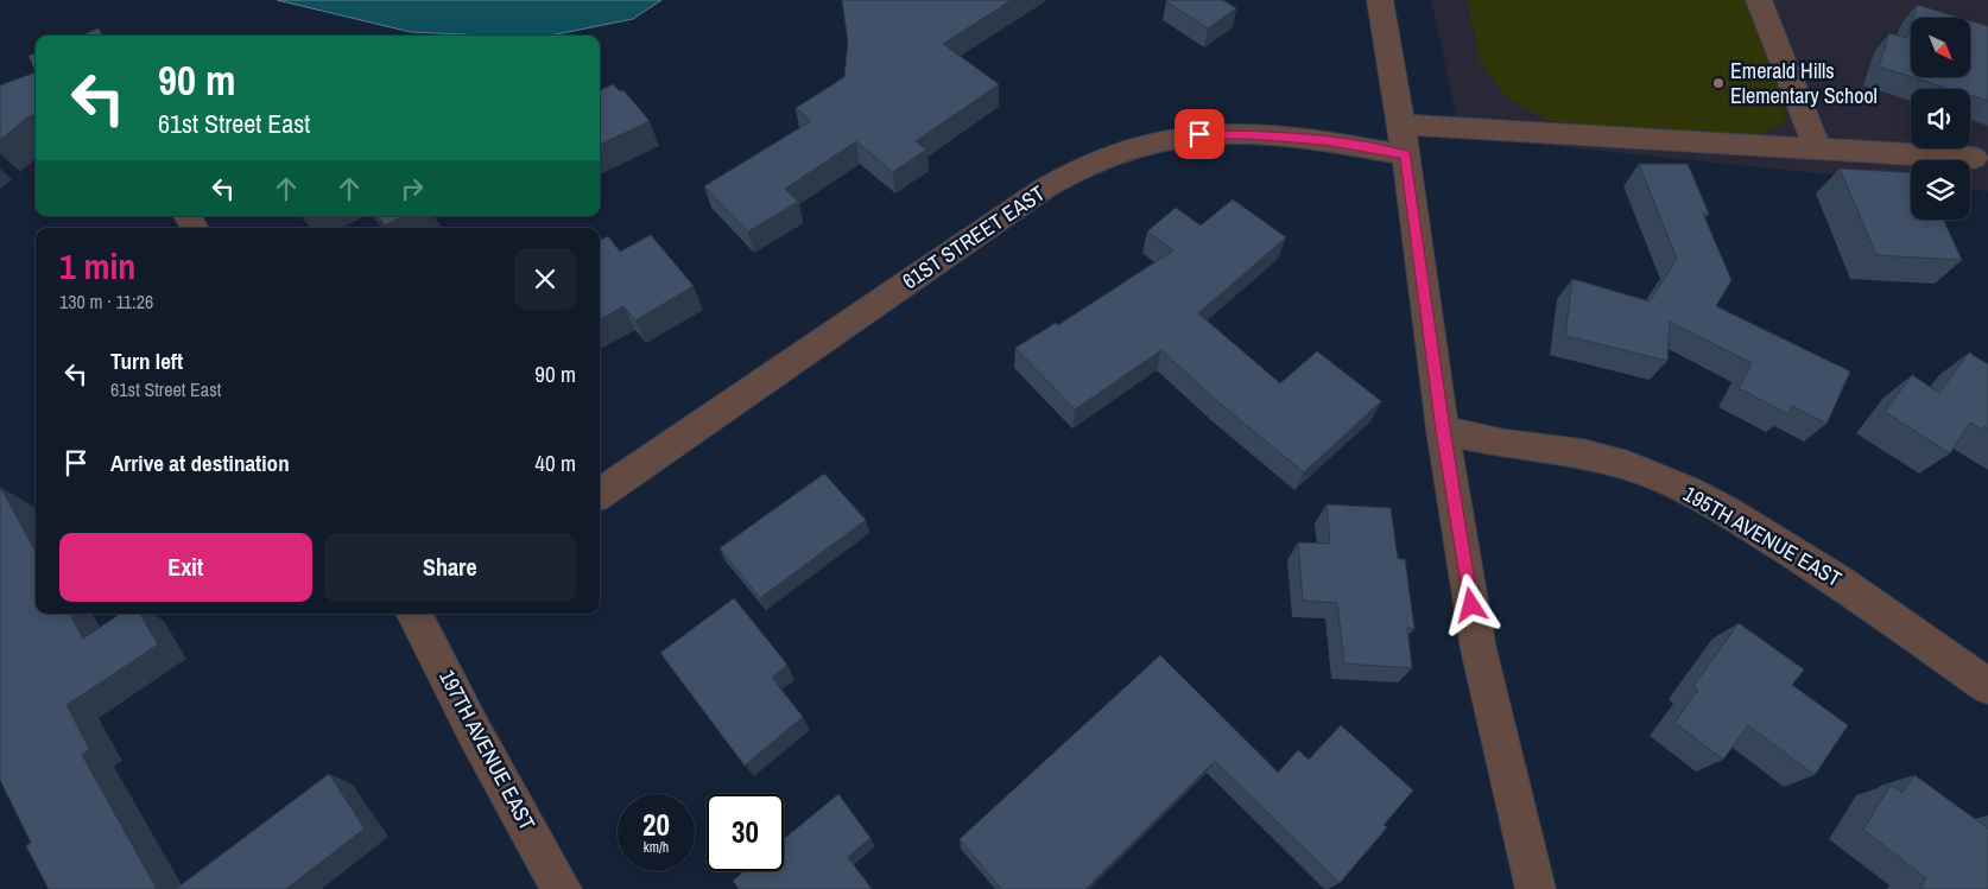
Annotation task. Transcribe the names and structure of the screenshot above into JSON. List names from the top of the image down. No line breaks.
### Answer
{"streets":{"street":["61ST STREET EAST","195TH AVENUE EAST","197TH AVENUE EAST"]},"places":["Emerald Hills Elementary School"],"north":"bottom right","page":{"turn":["90 m","61st Street East"],"heading":["1 min","130 m · 11:26"],"list":[{"name":"Turn left","note":"61st Street East","value":"90 m"},{"name":"Arrive at destination","value":"40 m"}],"buttons":["Exit","Share"],"speed":"20 km/h","limit":"30"}}
